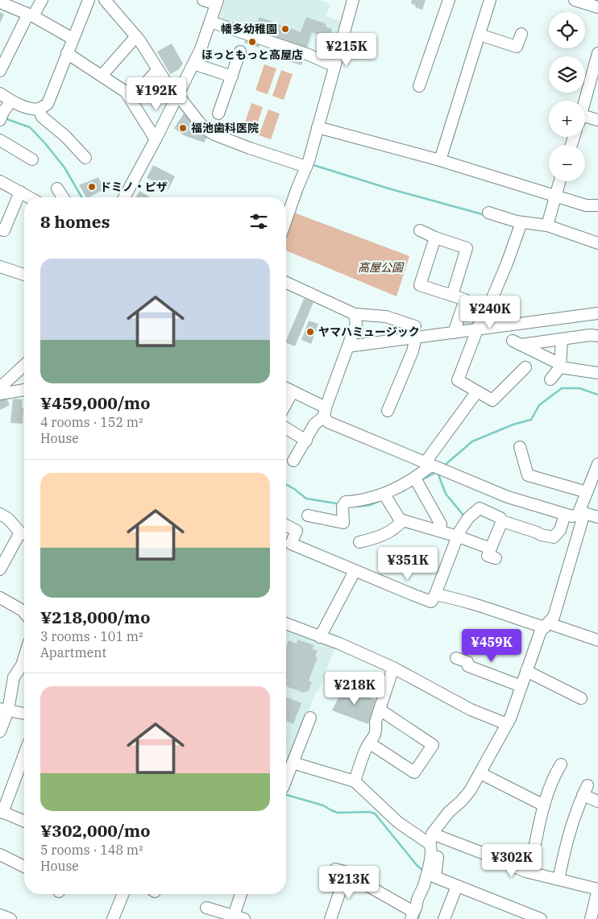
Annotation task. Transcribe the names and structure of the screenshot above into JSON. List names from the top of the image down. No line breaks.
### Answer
{"parks":["高屋公園"],"places":["幡多幼稚園","ほっともっと高屋店","福池歯科医院","ドミノ・ピザ","ヤマハミュージック"],"page":{"map_buttons":["+","−"],"price":["¥215K","¥192K","¥240K","¥351K","¥459K","¥218K","¥302K","¥213K"],"heading":"8 homes","list":[{"name":"¥459,000/mo","note":"4 rooms · 152 m² · House"},{"name":"¥218,000/mo","note":"3 rooms · 101 m² · Apartment"},{"name":"¥302,000/mo","note":"5 rooms · 148 m² · House"}]}}
